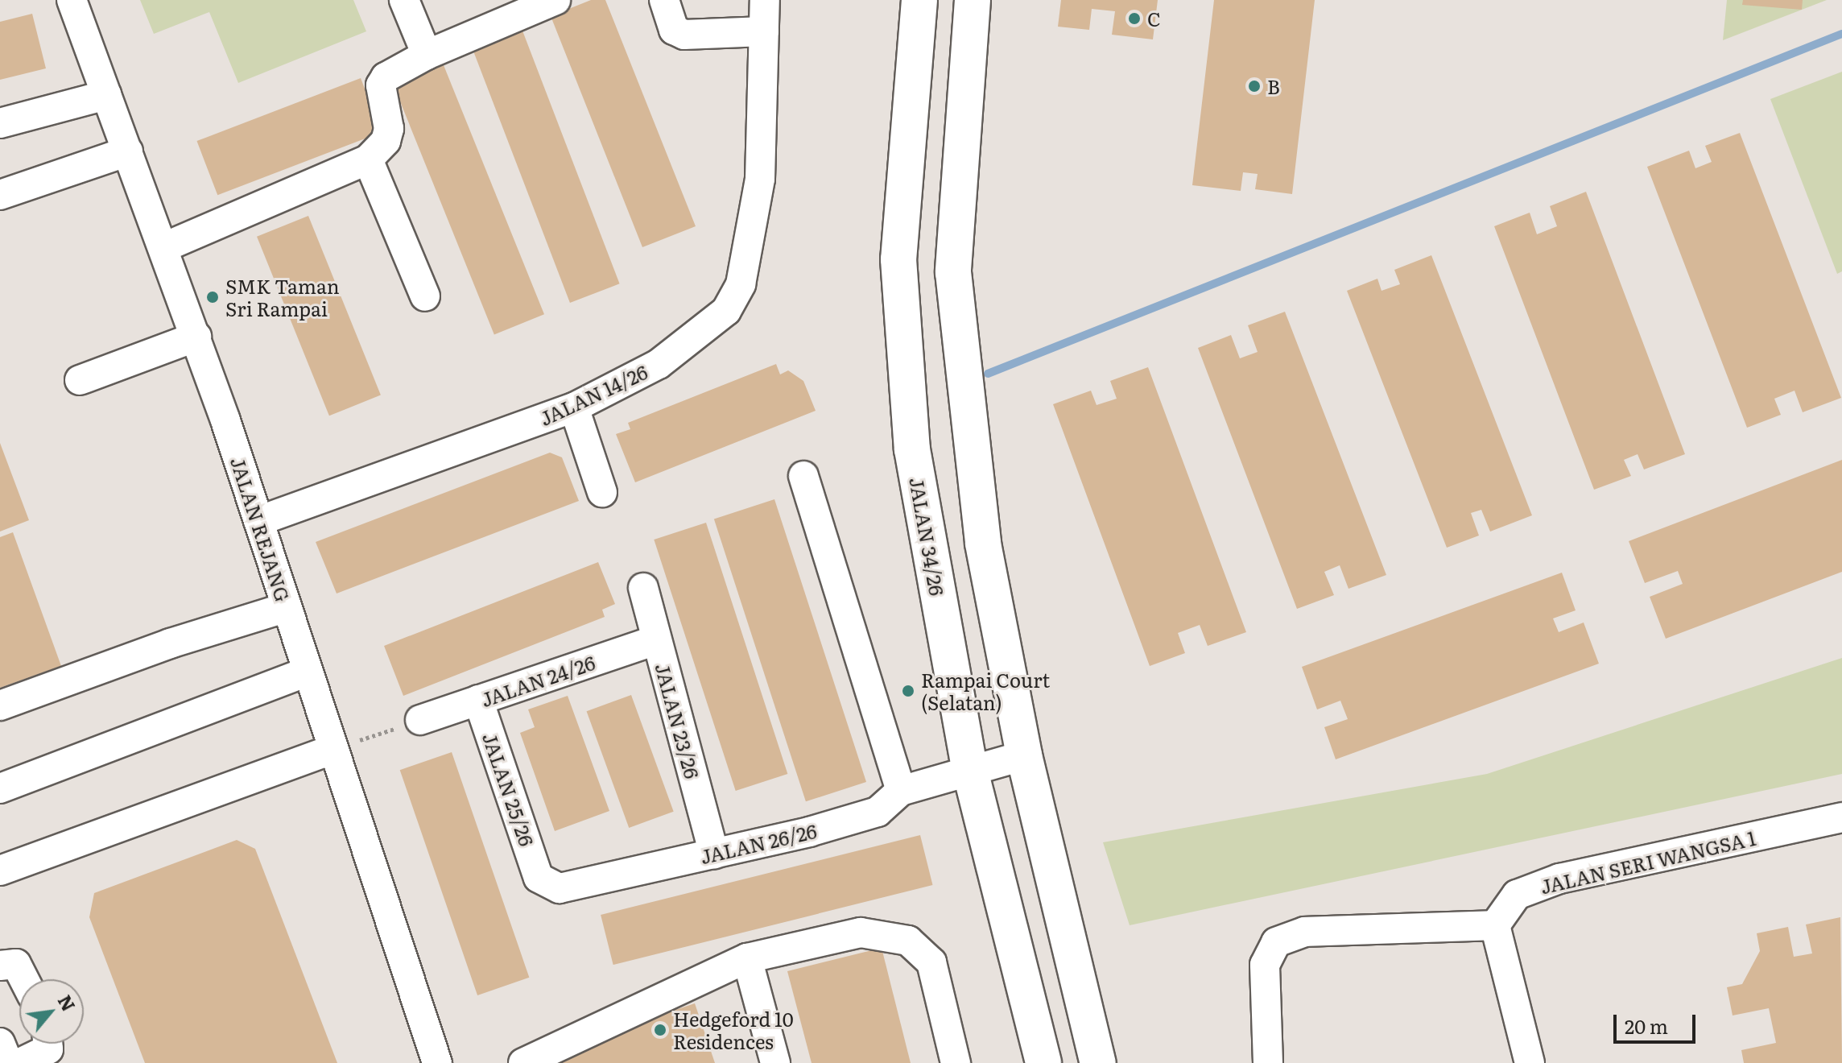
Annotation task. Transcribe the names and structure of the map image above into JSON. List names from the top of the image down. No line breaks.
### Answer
{"streets":{"main road":["JALAN 34/26"],"street":["JALAN 14/26","JALAN REJANG","JALAN 24/26","JALAN 23/26","JALAN 25/26","JALAN 26/26","JALAN SERI WANGSA 1"]},"crossings":[["JALAN 14/26","JALAN REJANG"],["JALAN 34/26","JALAN 26/26"],["JALAN 24/26","JALAN 23/26"],["JALAN 24/26","JALAN 25/26"],["JALAN 23/26","JALAN 26/26"],["JALAN 25/26","JALAN 26/26"]],"places":["C","B","SMK Taman Sri Rampai","Rampai Court (Selatan)","Hedgeford 10 Residences"],"scale_bar":"20 m","north":"top right"}
